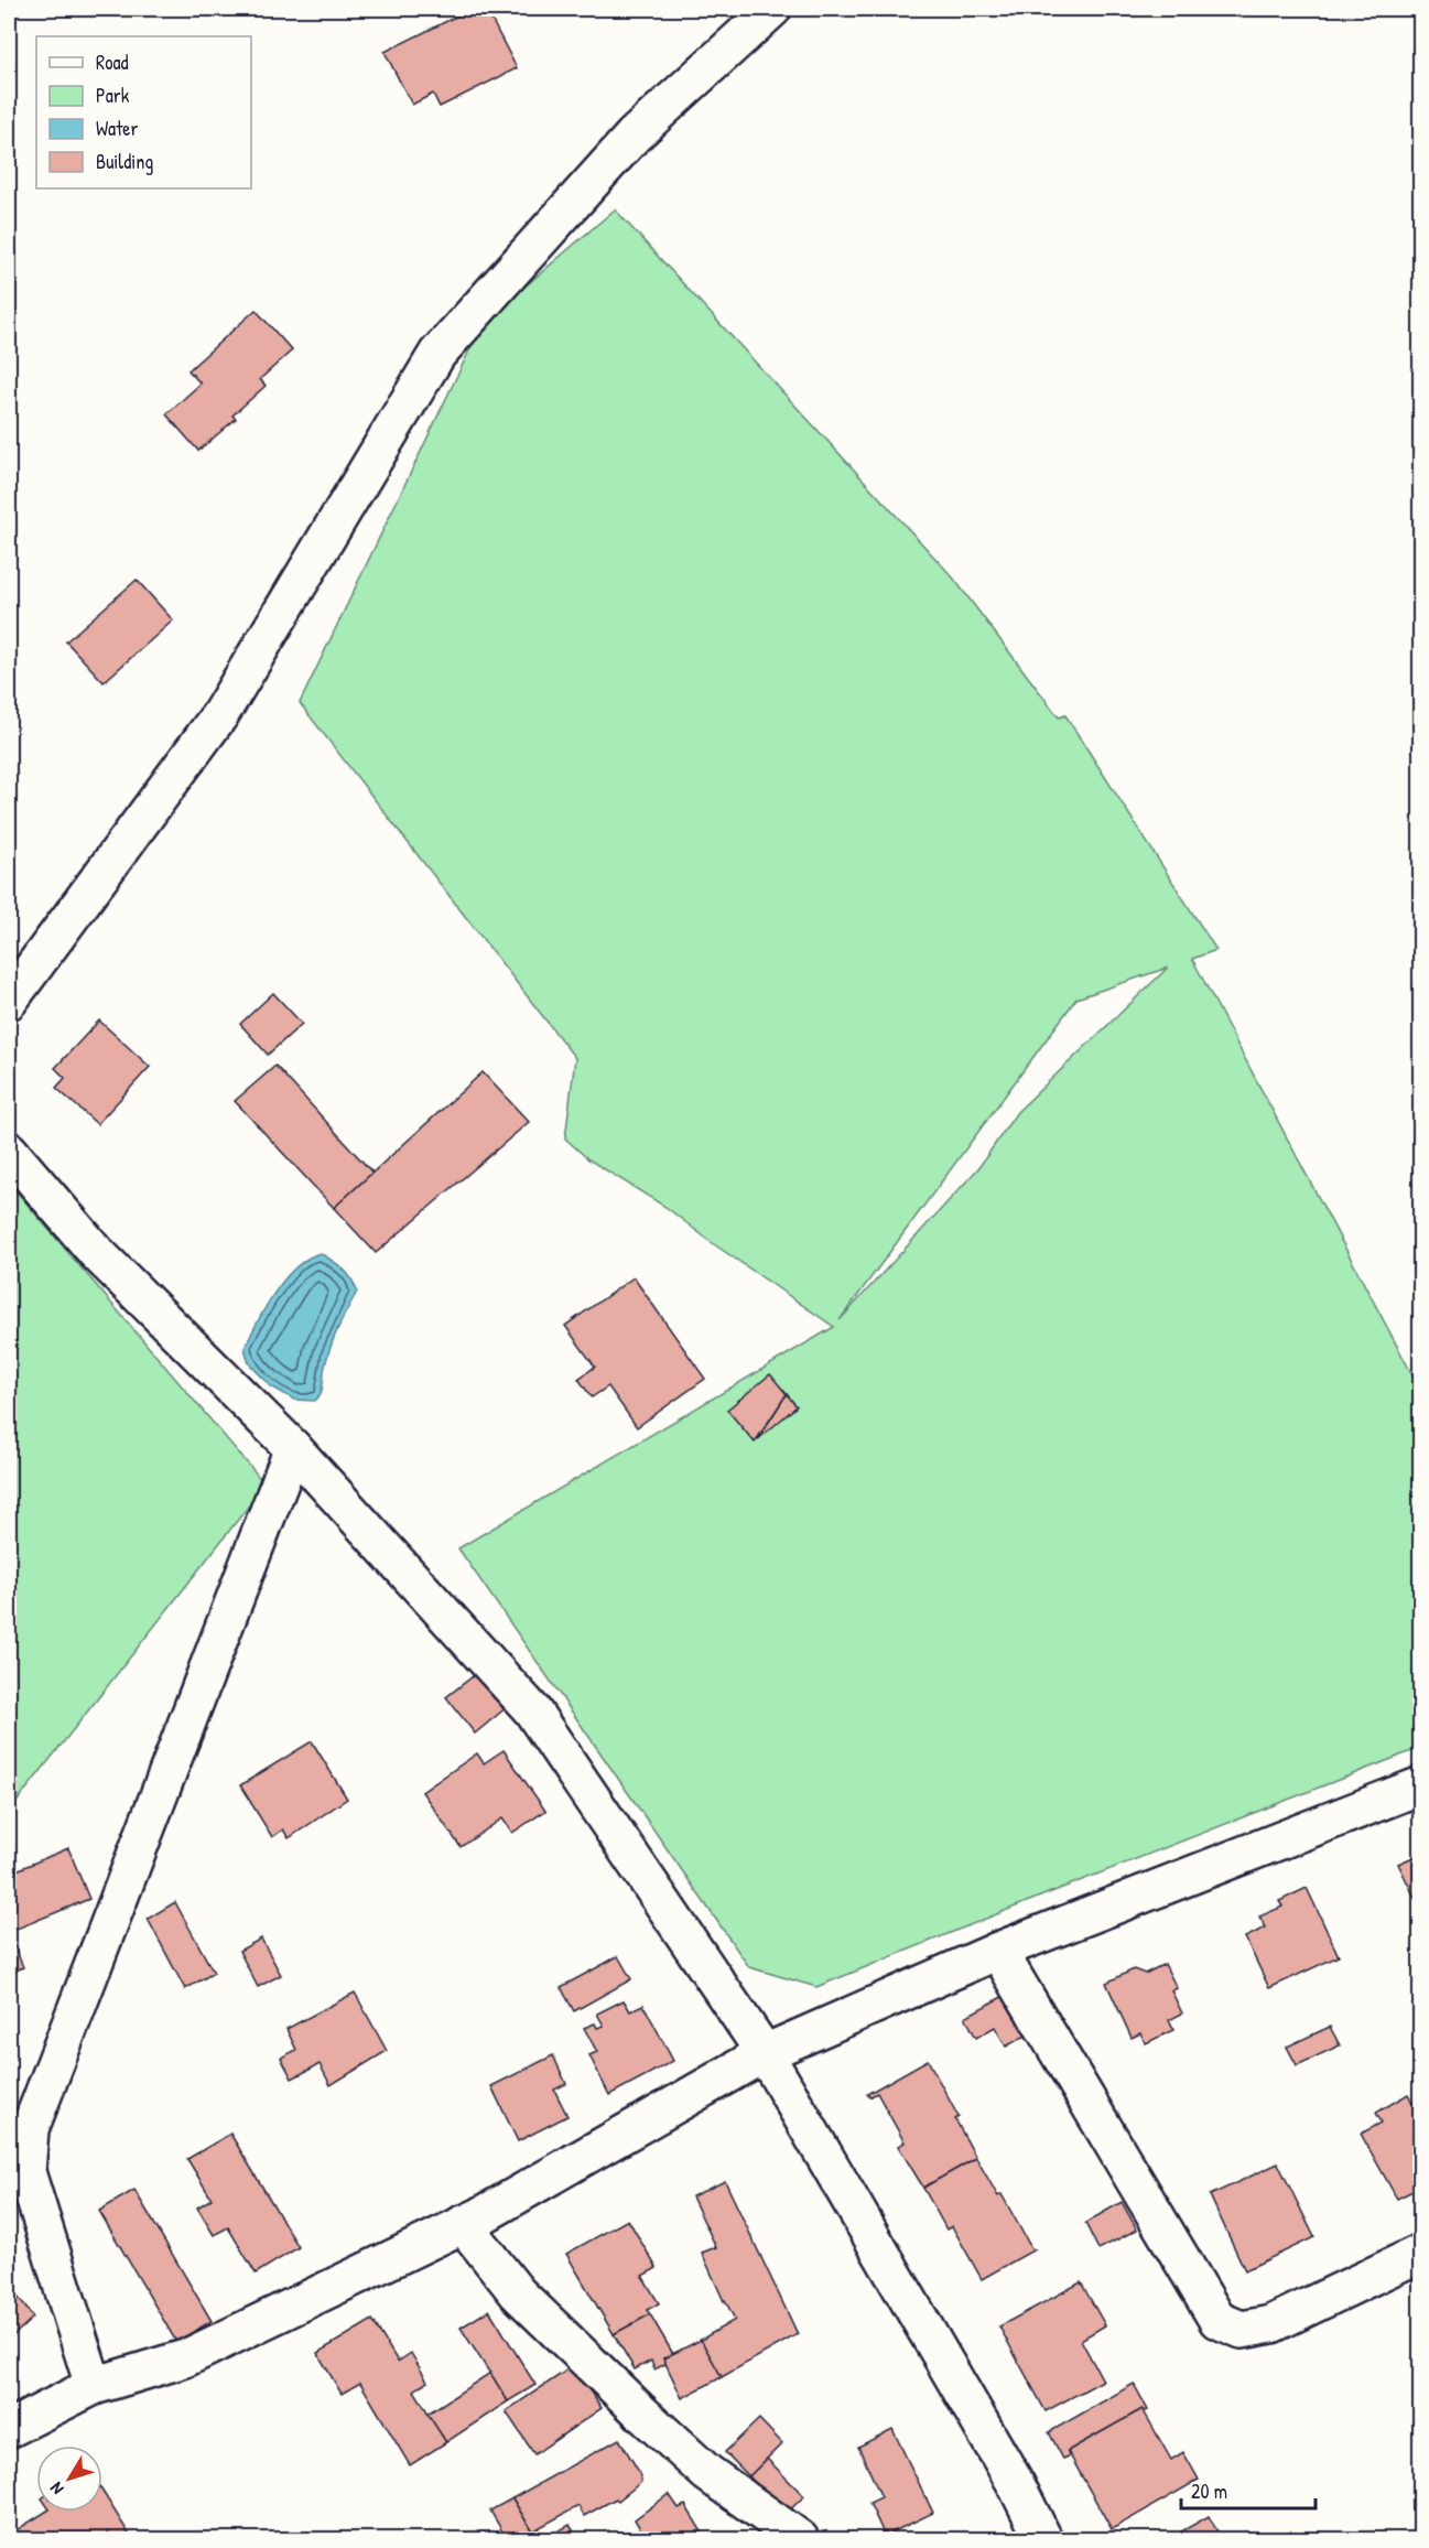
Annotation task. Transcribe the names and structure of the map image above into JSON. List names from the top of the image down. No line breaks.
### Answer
{"legend":["Road","Park","Water","Building"],"scale_bar":"20 m","north":"bottom left"}
